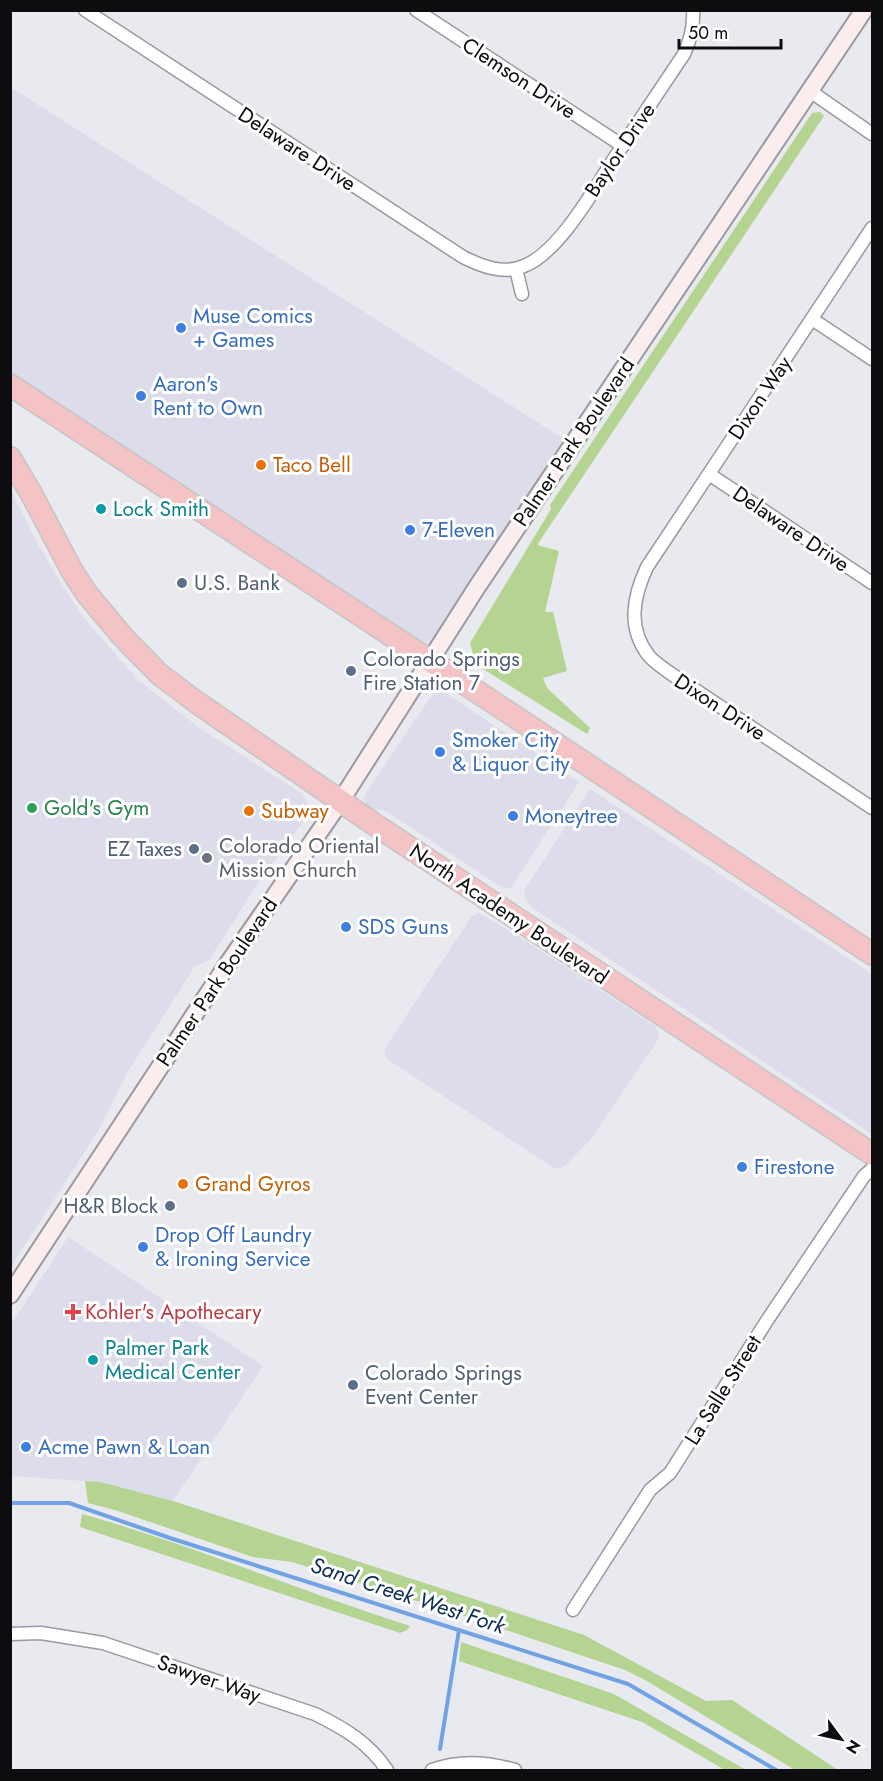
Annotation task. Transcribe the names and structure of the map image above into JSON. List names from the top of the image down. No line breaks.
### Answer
{"streets":{"highway":["North Academy Boulevard"],"main road":["Palmer Park Boulevard"],"street":["Clemson Drive","Delaware Drive","Baylor Drive","Dixon Way","Dixon Drive","La Salle Street","Sawyer Way"]},"crossings":[["Clemson Drive","Baylor Drive"],["Delaware Drive","Baylor Drive"],["Delaware Drive","Dixon Way"],["Dixon Way","Dixon Drive"],["Palmer Park Boulevard","North Academy Boulevard"]],"water":["Sand Creek West Fork"],"places":{"other":["Muse Comics + Games","Aaron's Rent to Own","Taco Bell","Lock Smith","7-Eleven","U.S. Bank","Colorado Springs Fire Station 7","Smoker City & Liquor City","Gold's Gym","Subway","Moneytree","EZ Taxes","Colorado Oriental Mission Church","SDS Guns","Firestone","Grand Gyros","H&R Block","Drop Off Laundry & Ironing Service","Palmer Park Medical Center","Colorado Springs Event Center","Acme Pawn & Loan"],"health":["Kohler's Apothecary"]},"scale_bar":"50 m","north":"bottom right"}
